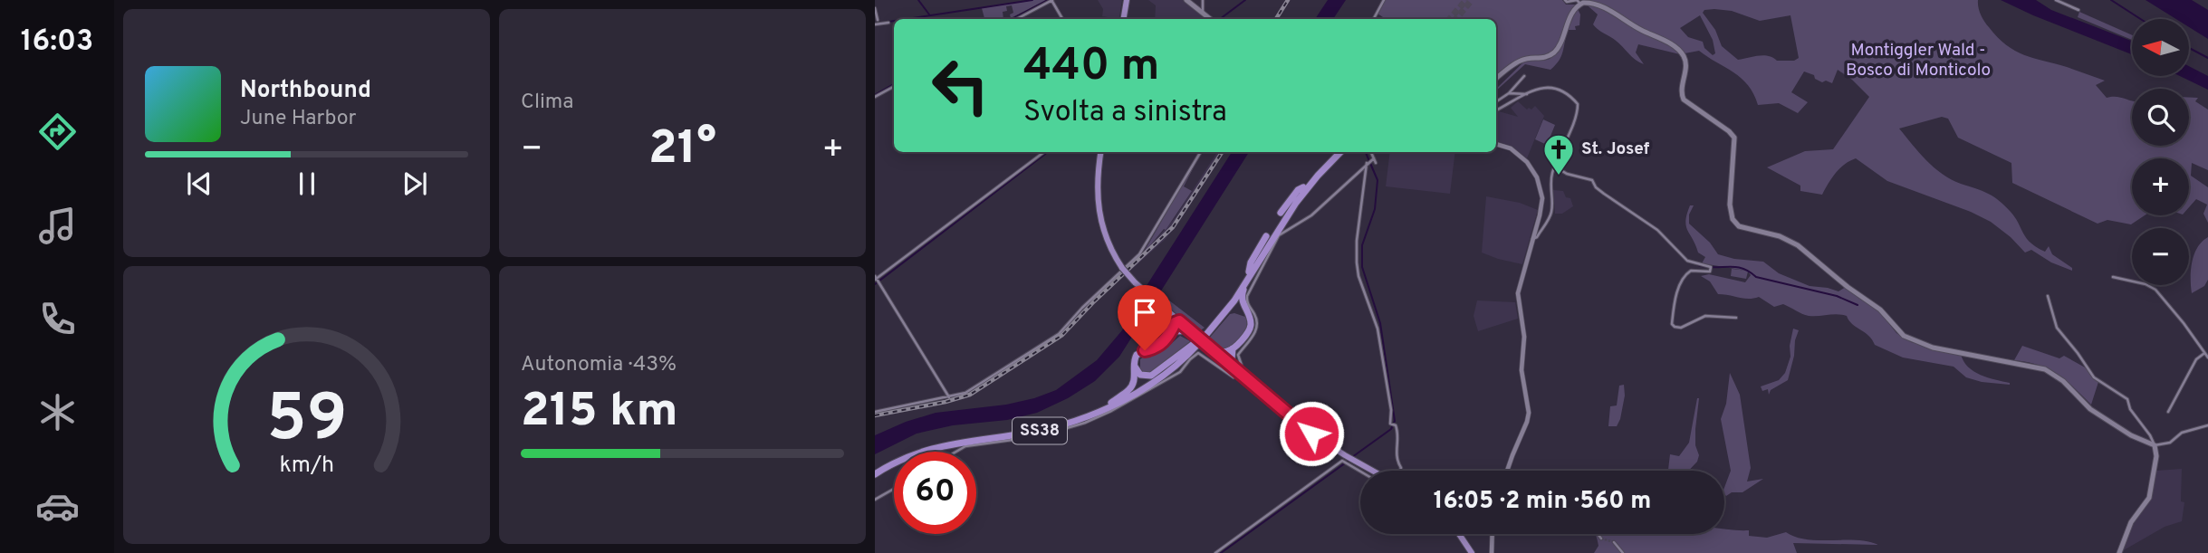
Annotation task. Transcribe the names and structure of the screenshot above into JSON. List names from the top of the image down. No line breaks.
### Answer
{"streets":{"highway":["SS38"]},"parks":["Montiggler Wald - Bosco di Monticolo"],"places":{"church":["St. Josef"]},"north":"left","page":{"tabs":"16:03","tile":["Clima",["Autonomia · 43%","215 km"]],"map_buttons":["+","−"],"turn":["440 m","Svolta a sinistra"],"song":["Northbound","June Harbor"],"heat":["−","21°","+"],"limit":"60","trip":"16:05 · 2 min · 560 m","gauge":["59","km/h"]}}
